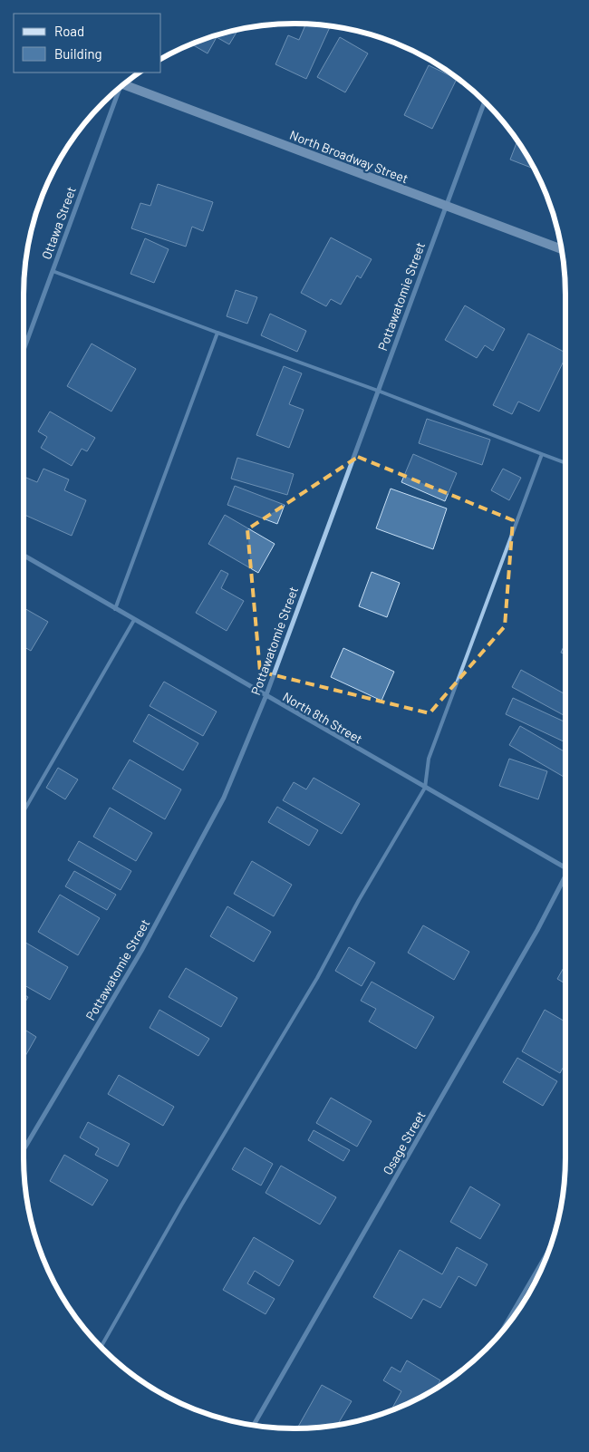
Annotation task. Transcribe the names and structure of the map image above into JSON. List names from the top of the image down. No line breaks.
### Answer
{"streets":{"street":["North Broadway Street","Ottawa Street","Pottawatomie Street","North 8th Street","Osage Street"]},"crossings":[["North Broadway Street","Pottawatomie Street"],["Pottawatomie Street","North 8th Street"]],"legend":["Road","Building"]}
